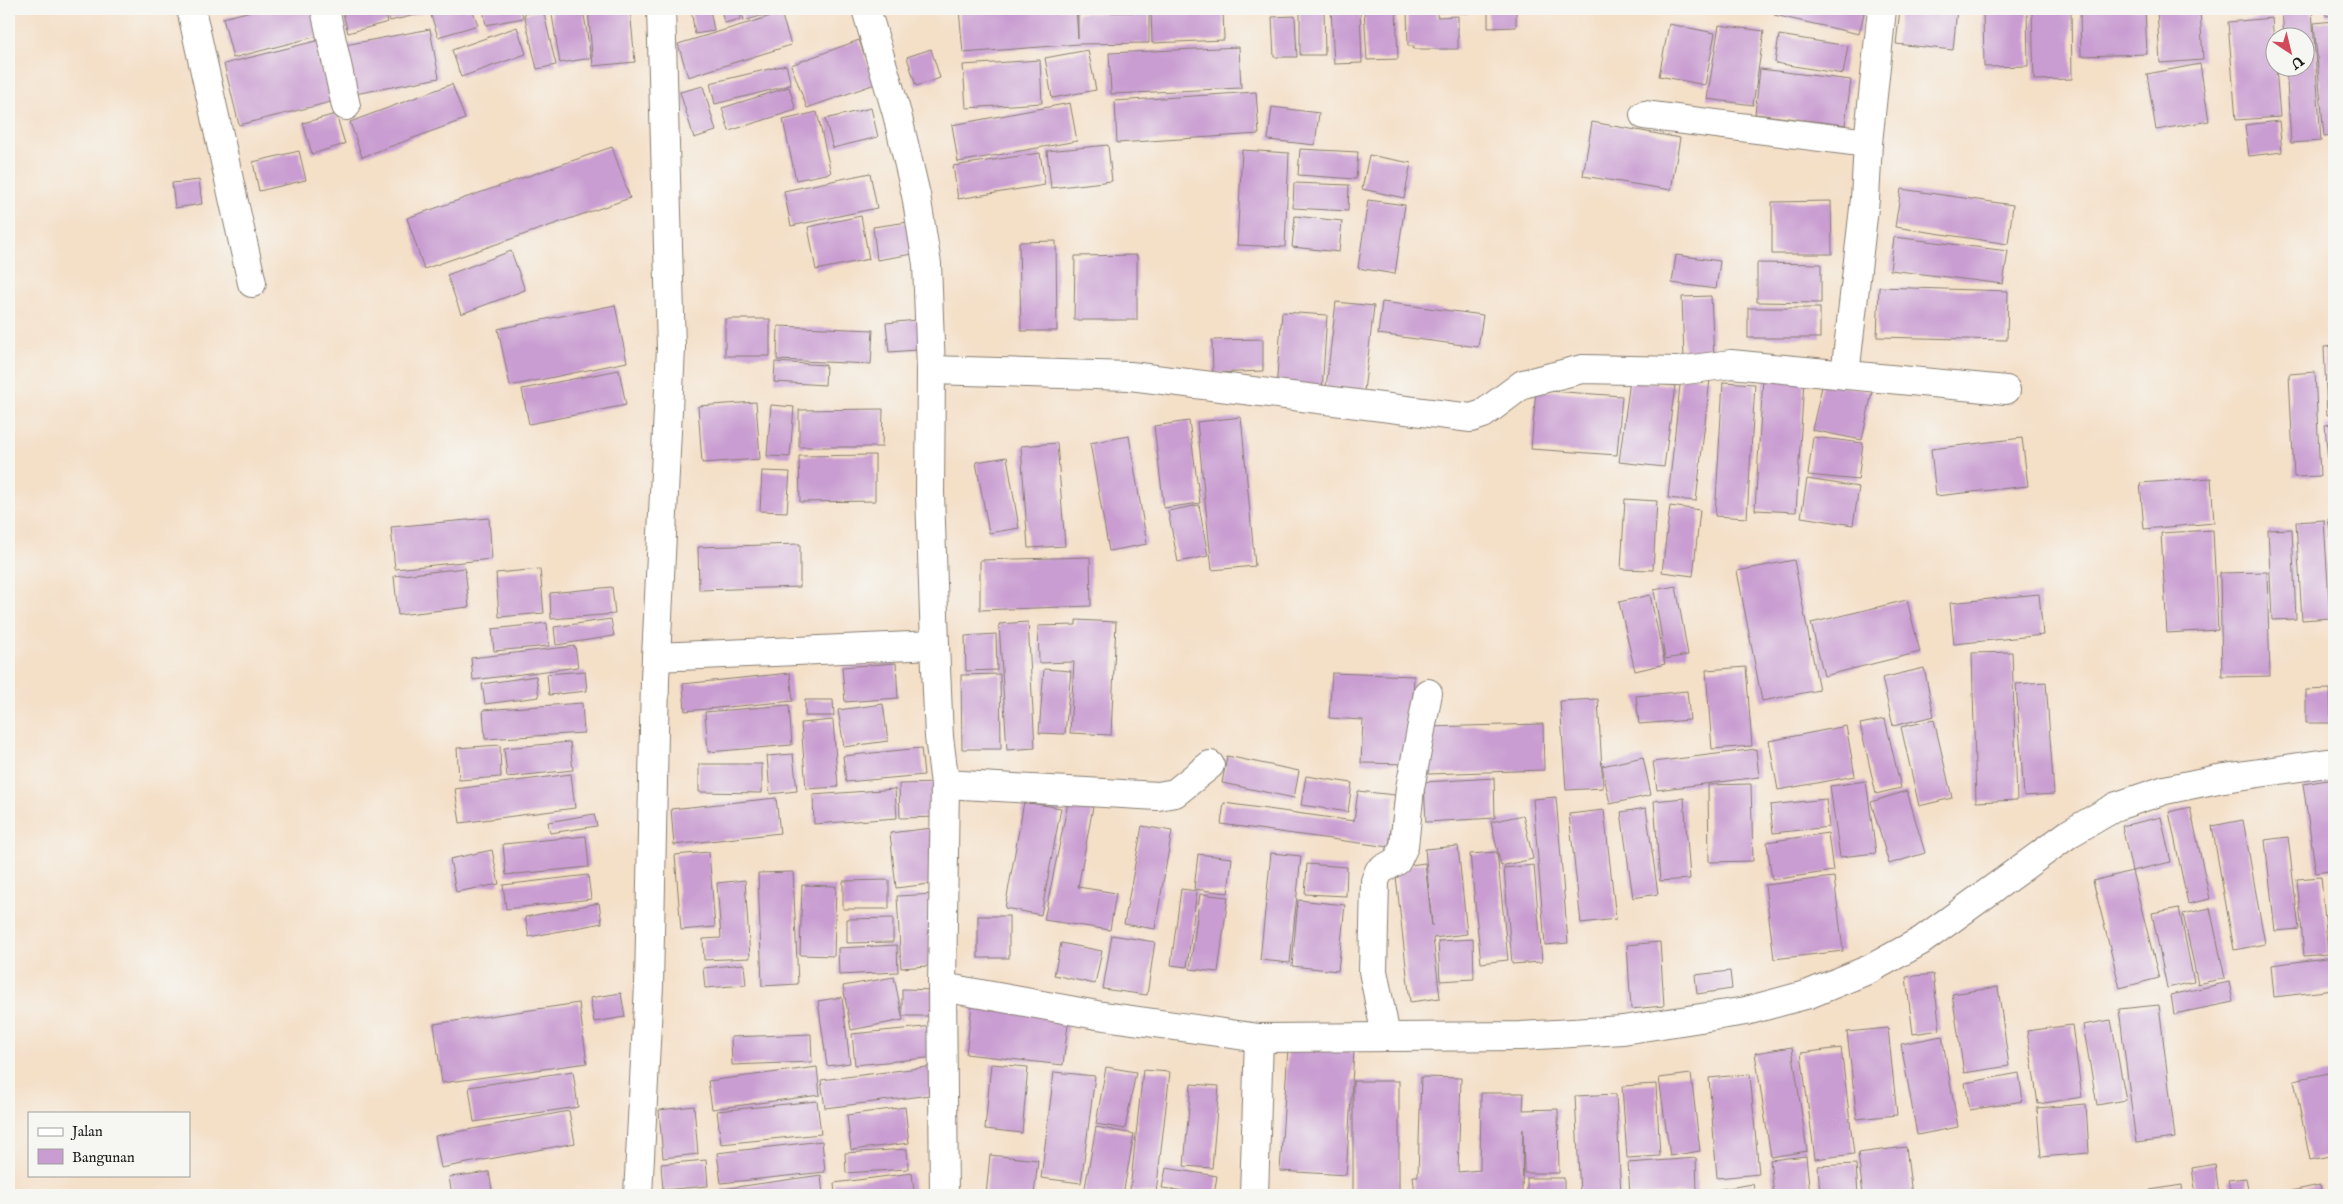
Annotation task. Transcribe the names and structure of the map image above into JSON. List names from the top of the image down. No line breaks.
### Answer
{"legend":["Jalan","Bangunan"],"north":"bottom right"}
